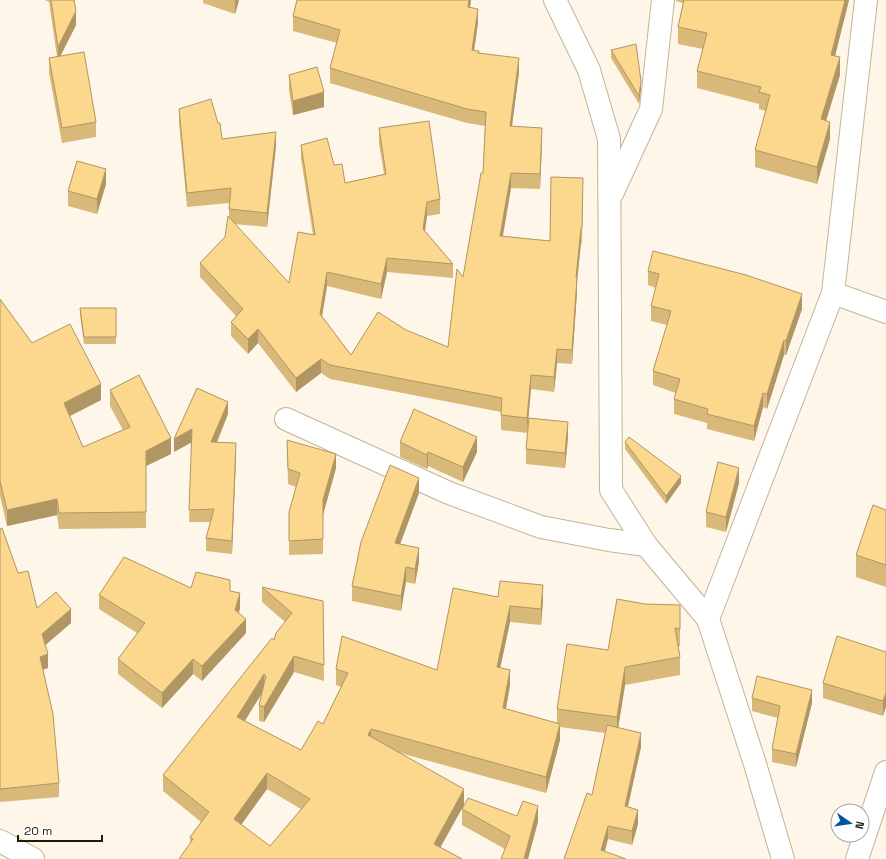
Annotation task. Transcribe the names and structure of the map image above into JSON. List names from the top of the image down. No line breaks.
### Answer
{"scale_bar":"20 m","north":"right"}
